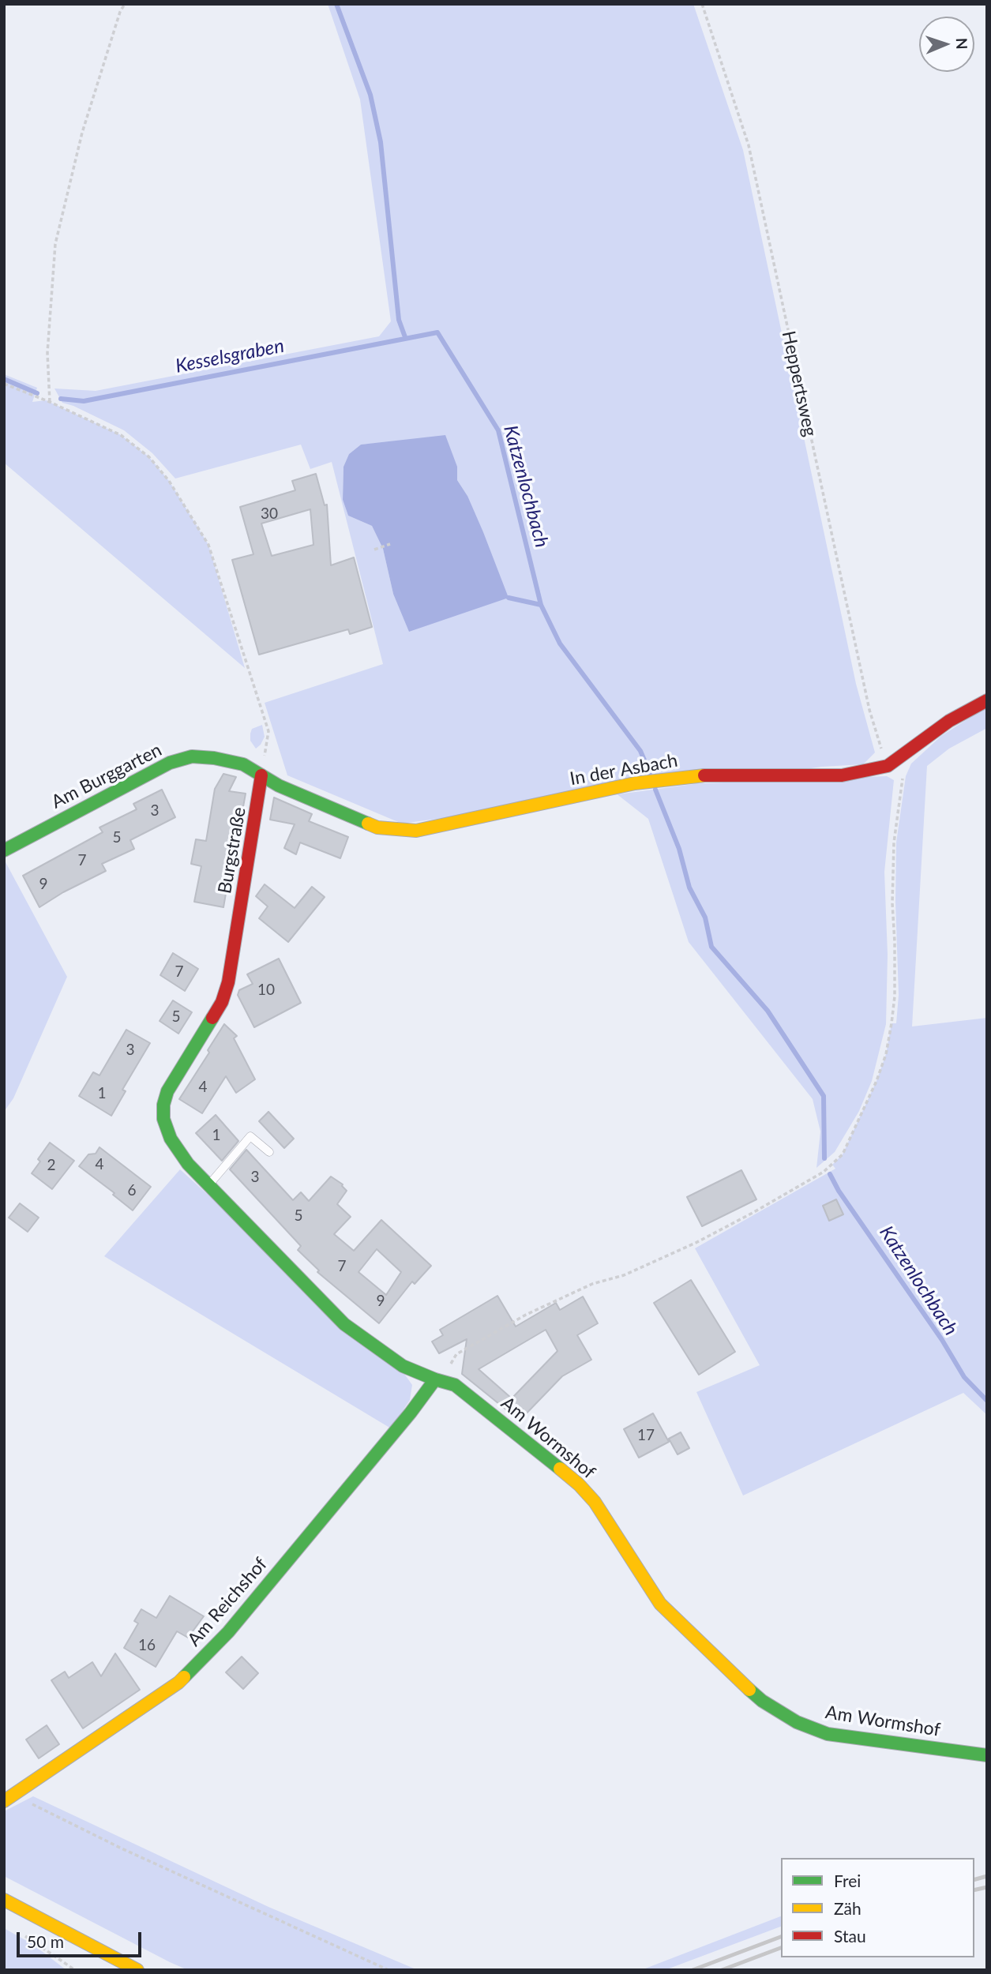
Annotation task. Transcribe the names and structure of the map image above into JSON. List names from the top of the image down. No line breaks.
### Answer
{"streets":{"street":["In der Asbach","Am Burggarten","Burgstraße","Am Wormshof","Am Reichshof"],"path":["Heppertsweg"]},"crossings":[["Heppertsweg","In der Asbach"],["Heppertsweg","Am Wormshof"],["Heppertsweg","Am Reichshof"],["In der Asbach","Am Burggarten"],["In der Asbach","Burgstraße"],["Am Burggarten","Burgstraße"],["Burgstraße","Am Wormshof"],["Am Wormshof","Am Reichshof"]],"water":["Kesselsgraben","Katzenlochbach"],"house_numbers":["30","3","5","7","9","7","10","5","3","4","1","1","4","2","3","6","5","7","9","17","16"],"legend":["Frei","Zäh","Stau"],"scale_bar":"50 m","north":"right"}
